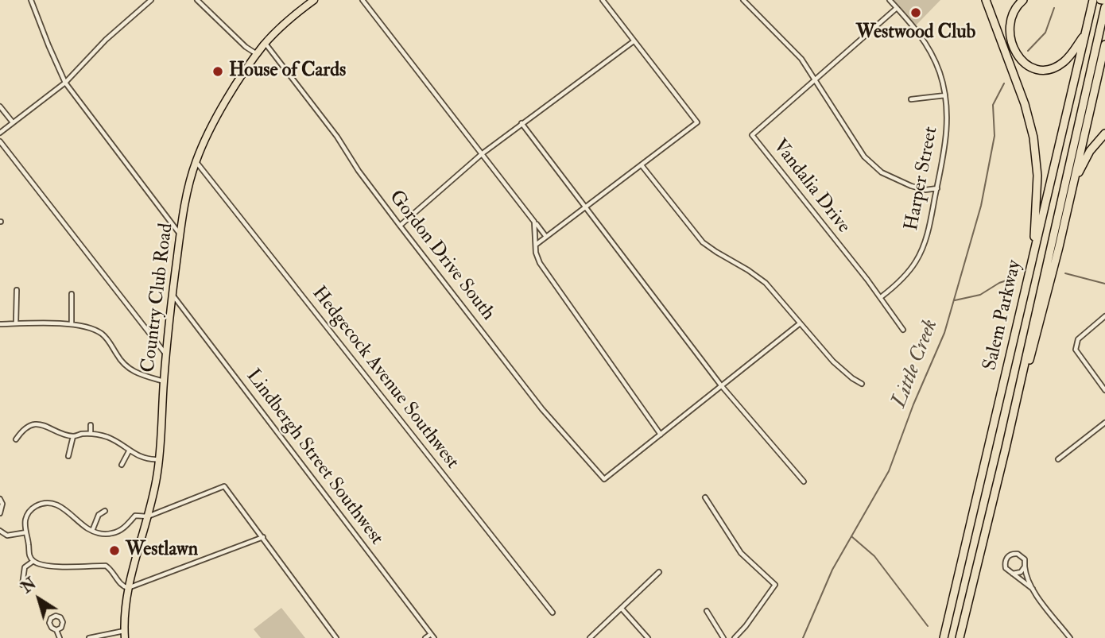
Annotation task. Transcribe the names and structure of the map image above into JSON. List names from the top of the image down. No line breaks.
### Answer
{"streets":{"highway":["Salem Parkway"],"main road":["Country Club Road"],"street":["Harper Street","Vandalia Drive","Gordon Drive South","Hedgecock Avenue Southwest","Lindbergh Street Southwest"]},"crossings":[["Harper Street","Vandalia Drive"],["Gordon Drive South","Country Club Road"],["Country Club Road","Hedgecock Avenue Southwest"],["Country Club Road","Lindbergh Street Southwest"]],"water":["Little Creek"],"places":["Westwood Club","House of Cards","Westlawn"],"north":"top left"}
